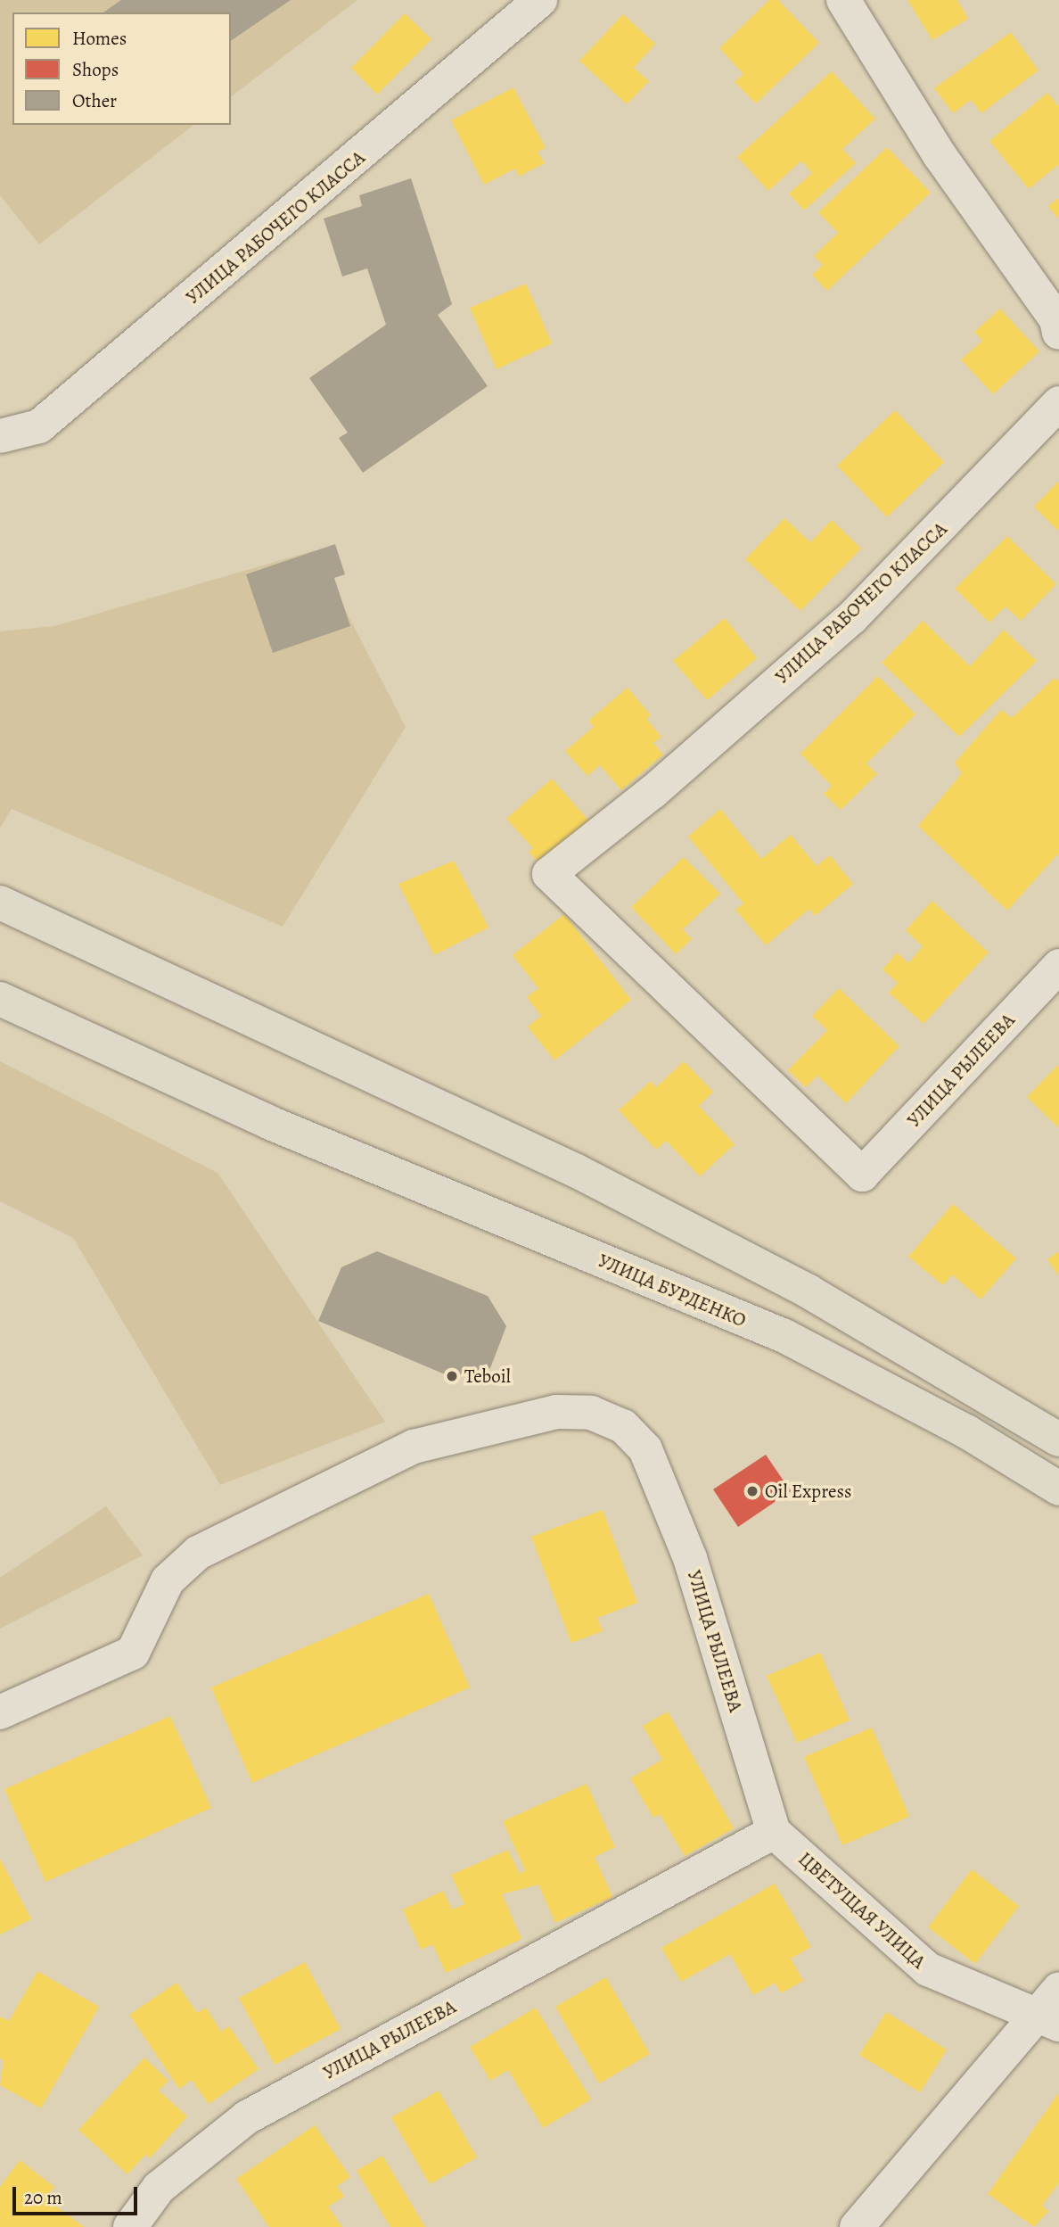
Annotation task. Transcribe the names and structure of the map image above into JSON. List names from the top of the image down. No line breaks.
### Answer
{"streets":{"main road":["УЛИЦА БУРДЕНКО"],"street":["УЛИЦА РАБОЧЕГО КЛАССА","УЛИЦА РЫЛЕЕВА","ЦВЕТУЩАЯ УЛИЦА"]},"crossings":[["УЛИЦА РАБОЧЕГО КЛАССА","УЛИЦА РЫЛЕЕВА"],["УЛИЦА РЫЛЕЕВА","ЦВЕТУЩАЯ УЛИЦА"]],"places":["Teboil","Oil Express"],"legend":["Homes","Shops","Other"],"scale_bar":"20 m"}
